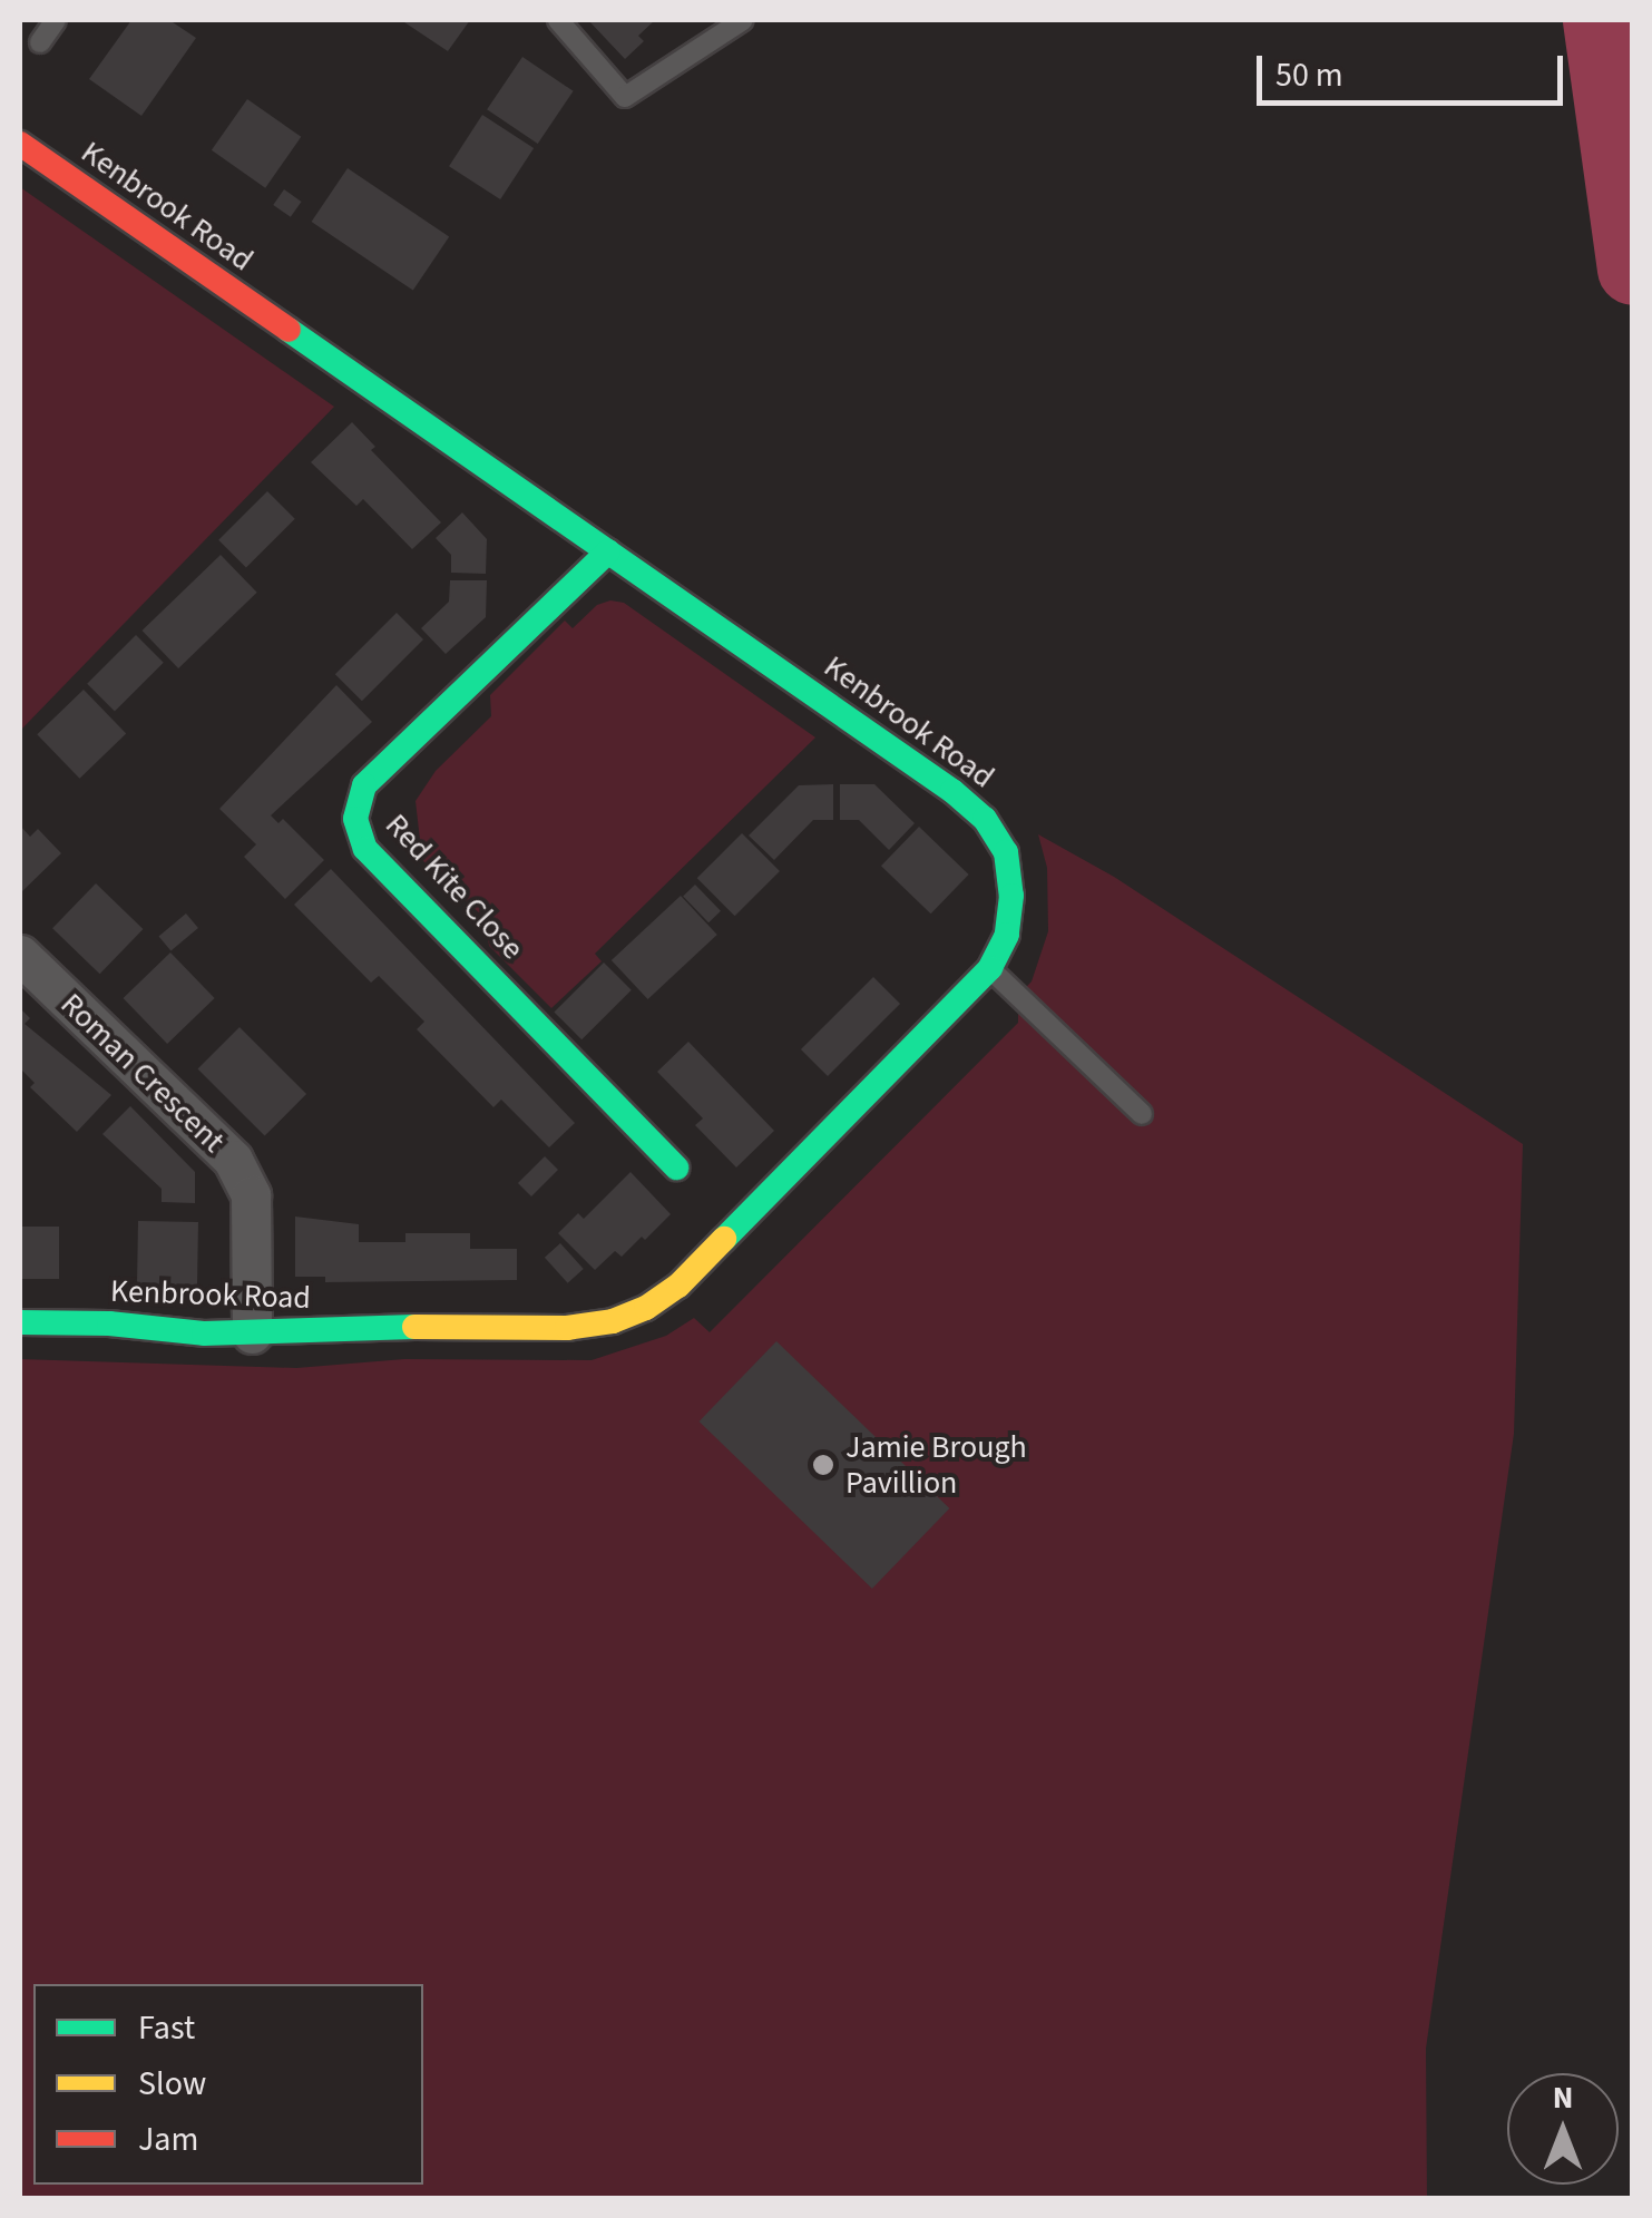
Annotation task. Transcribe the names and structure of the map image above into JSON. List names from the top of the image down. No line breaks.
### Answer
{"streets":{"street":["Kenbrook Road","Red Kite Close","Roman Crescent"]},"crossings":[["Kenbrook Road","Red Kite Close"],["Kenbrook Road","Roman Crescent"]],"places":["Jamie Brough Pavillion"],"legend":["Fast","Slow","Jam"],"scale_bar":"50 m","north":"top"}
